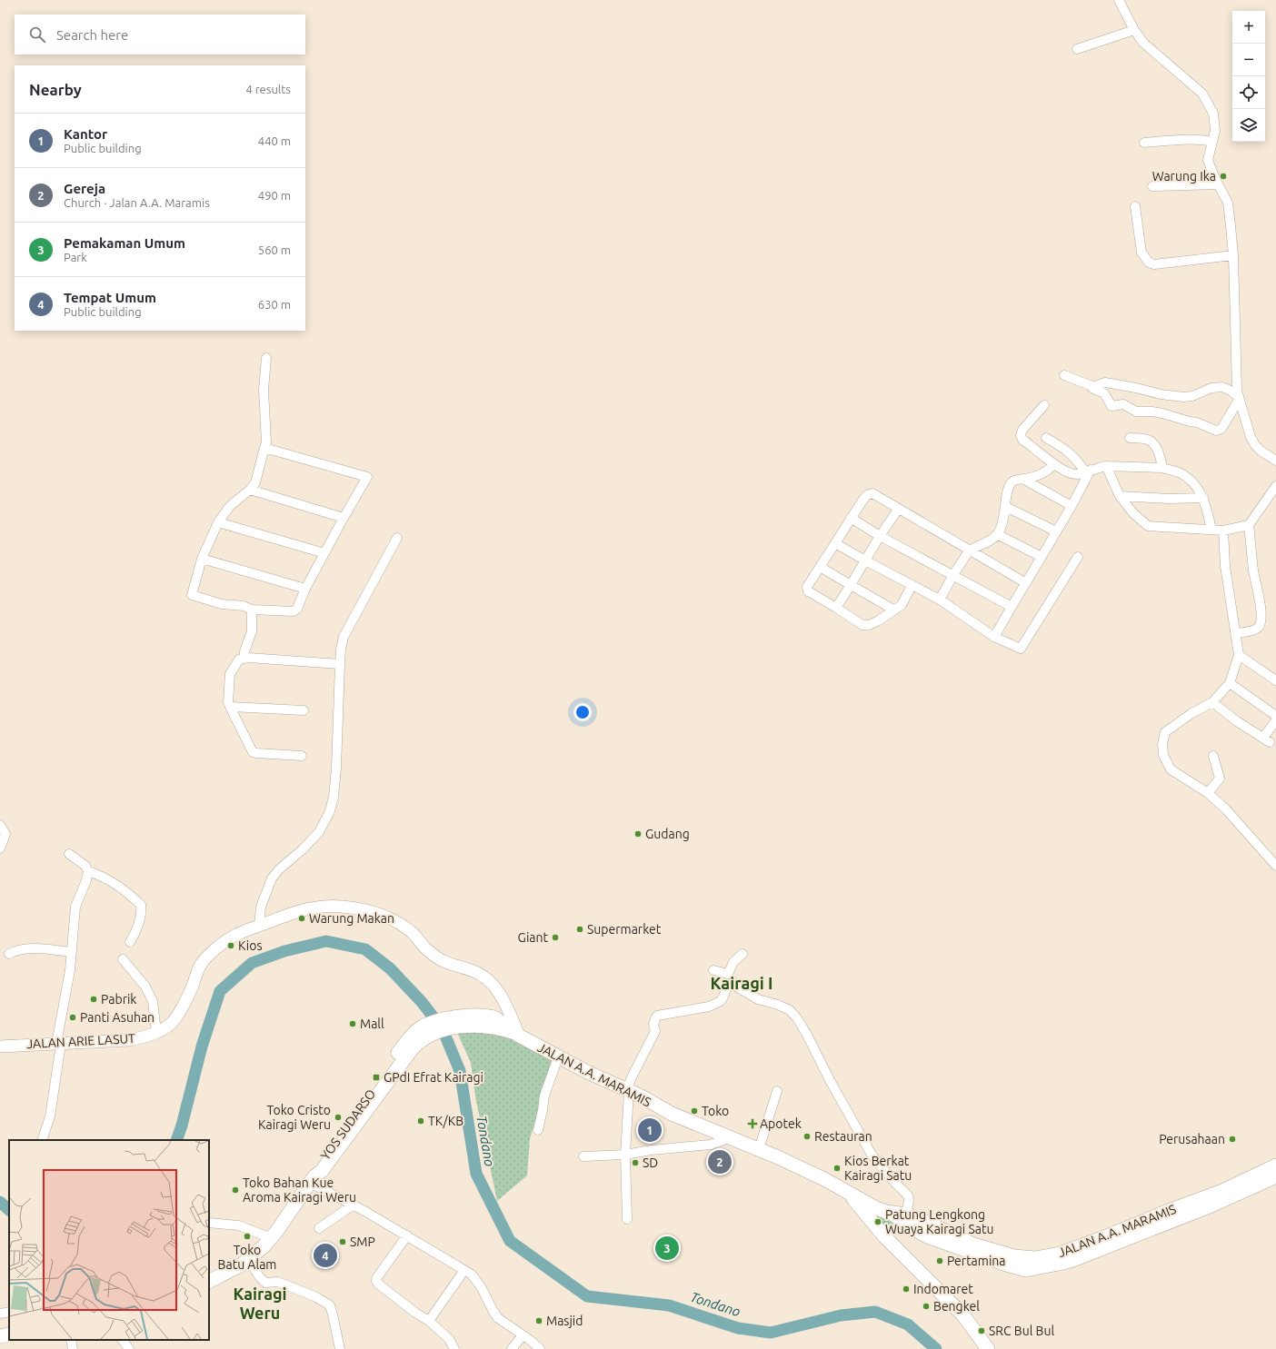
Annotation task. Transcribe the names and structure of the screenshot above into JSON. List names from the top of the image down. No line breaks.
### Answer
{"streets":{"highway":["JALAN A.A. MARAMIS","YOS SUDARSO"],"main road":["JALAN ARIE LASUT"]},"crossings":[["JALAN ARIE LASUT","JALAN A.A. MARAMIS"],["JALAN ARIE LASUT","YOS SUDARSO"],["JALAN A.A. MARAMIS","YOS SUDARSO"]],"districts":["Kairagi I","Kairagi Weru"],"water":["Tondano"],"places":{"other":["Warung Ika","Gudang","Warung Makan","Supermarket","Giant","Kios","Pabrik","Panti Asuhan","Mall","Toko","Toko Cristo Kairagi Weru","TK/KB","Restauran","Perusahaan","SD","Kios Berkat Kairagi Satu","Toko Bahan Kue Aroma Kairagi Weru","Patung Lengkong Wuaya Kairagi Satu","Toko Batu Alam","SMP","Pertamina","Indomaret","Bengkel","Masjid","SRC Bul Bul"],"transit":["GPdI Efrat Kairagi"],"health":["Apotek"]},"page":{"map_buttons":["+","−"],"search":"Search here","heading":["Nearby","4 results"],"list":[{"mark":"1","name":"Kantor","note":"Public building","value":"440 m"},{"mark":"2","name":"Gereja","note":"Church · Jalan A.A. Maramis","value":"490 m"},{"mark":"3","name":"Pemakaman Umum","note":"Park","value":"560 m"},{"mark":"4","name":"Tempat Umum","note":"Public building","value":"630 m"}],"pins":["1","2","3","4"]}}
